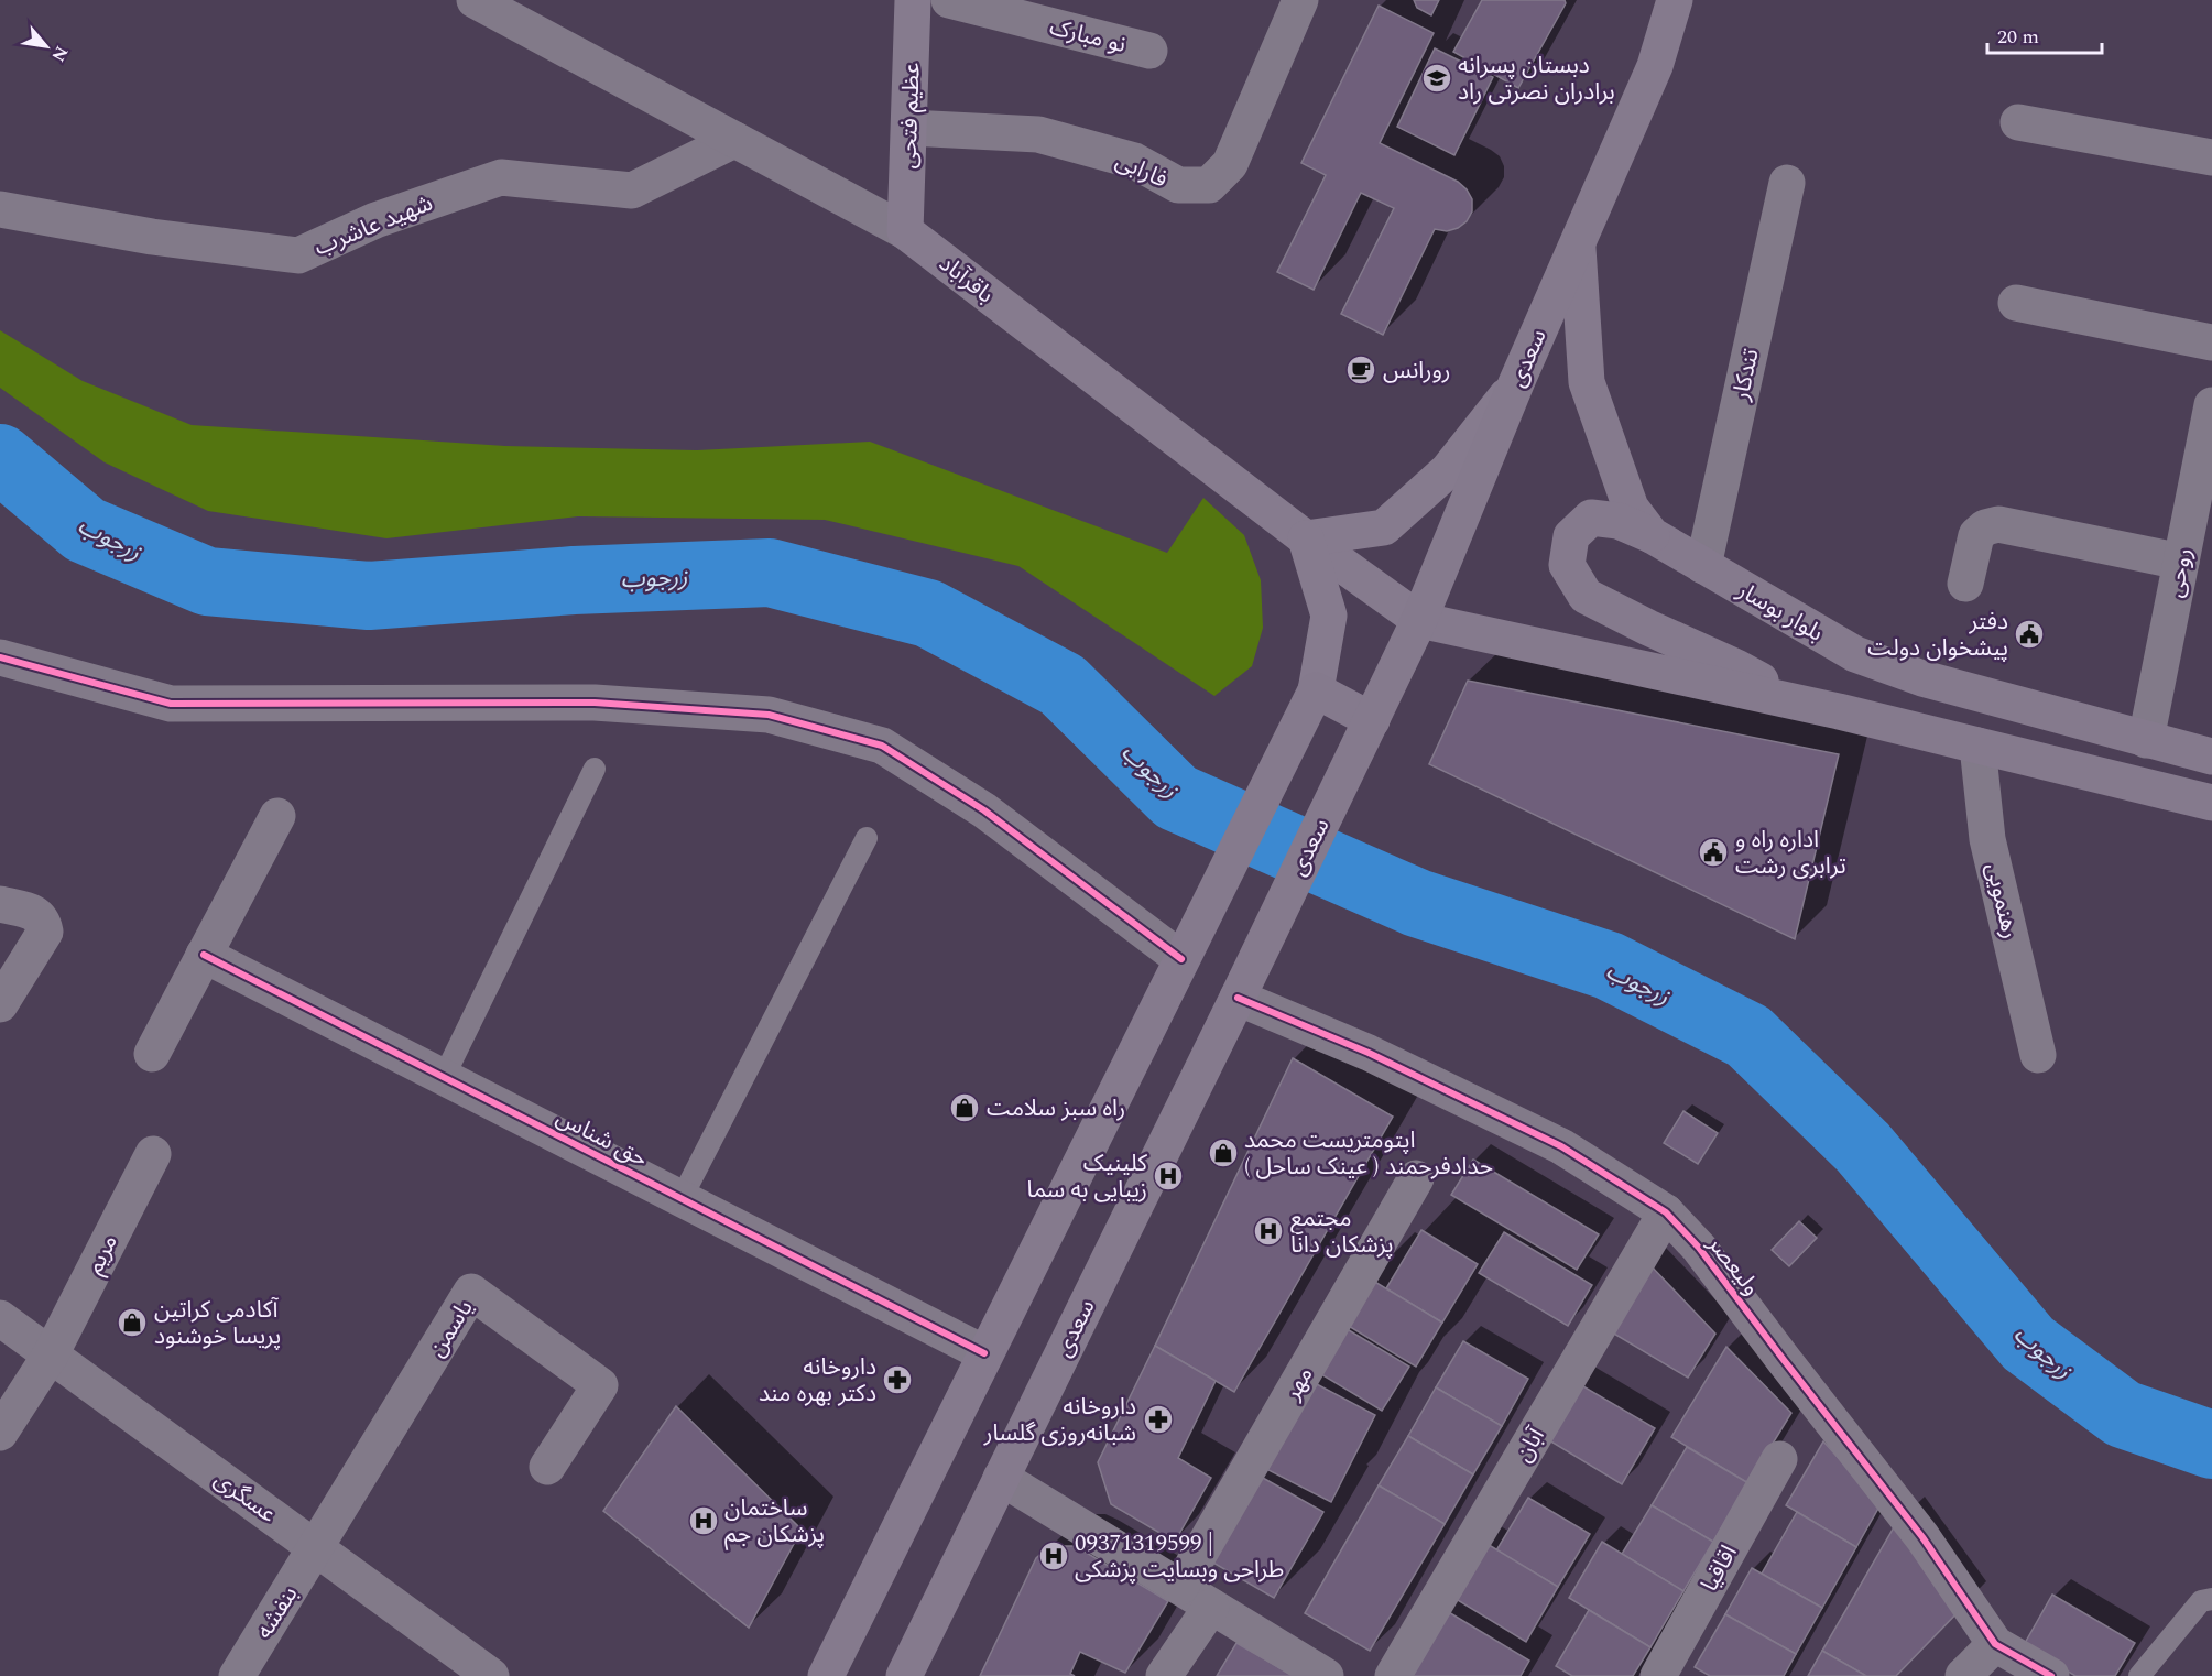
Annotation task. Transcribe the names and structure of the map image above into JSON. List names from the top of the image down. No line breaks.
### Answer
{"streets":{"main road":["عظیم فتحی","باقرآباد","سعدی","بلوار بوسار"],"street":["نو مبارک","فارابی","شهید عاشرب","تندکار","روحی","رهنمویی","حق شناس","مریم","ولیعصر","یاسمن","مهر","آبان","عسگری","اقاقیا","بنفشه"]},"crossings":[["عظیم فتحی","فارابی"],["عظیم فتحی","باقرآباد"],["شهید عاشرب","باقرآباد"],["باقرآباد","سعدی"],["سعدی","بلوار بوسار"],["سعدی","ولیعصر"],["تندکار","بلوار بوسار"],["روحی","بلوار بوسار"],["مریم","عسگری"],["ولیعصر","آبان"],["یاسمن","عسگری"],["یاسمن","بنفشه"],["عسگری","بنفشه"]],"water":["زرجوب"],"places":{"school or university":["دبستان پسرانه برادران نصرتی راد"],"cafe":["رورانس"],"public building":["دفتر پیشخوان دولت","اداره راه و ترابری رشت"],"shop":["راه سبز سلامت","اپتومتریست محمد حدادفرحمند ( عینک ساحل )","آکادمی کراتین پریسا خوشنود"],"hospital":["کلینیک زیبایی به سما","مجتمع پزشکان دانا","ساختمان پزشکان جم","09371319599 | طراحی وبسایت پزشکی"],"pharmacy":["داروخانه دکتر بهره مند","داروخانه شبانه‌روزی گلسار"]},"scale_bar":"20 m","north":"bottom right"}
